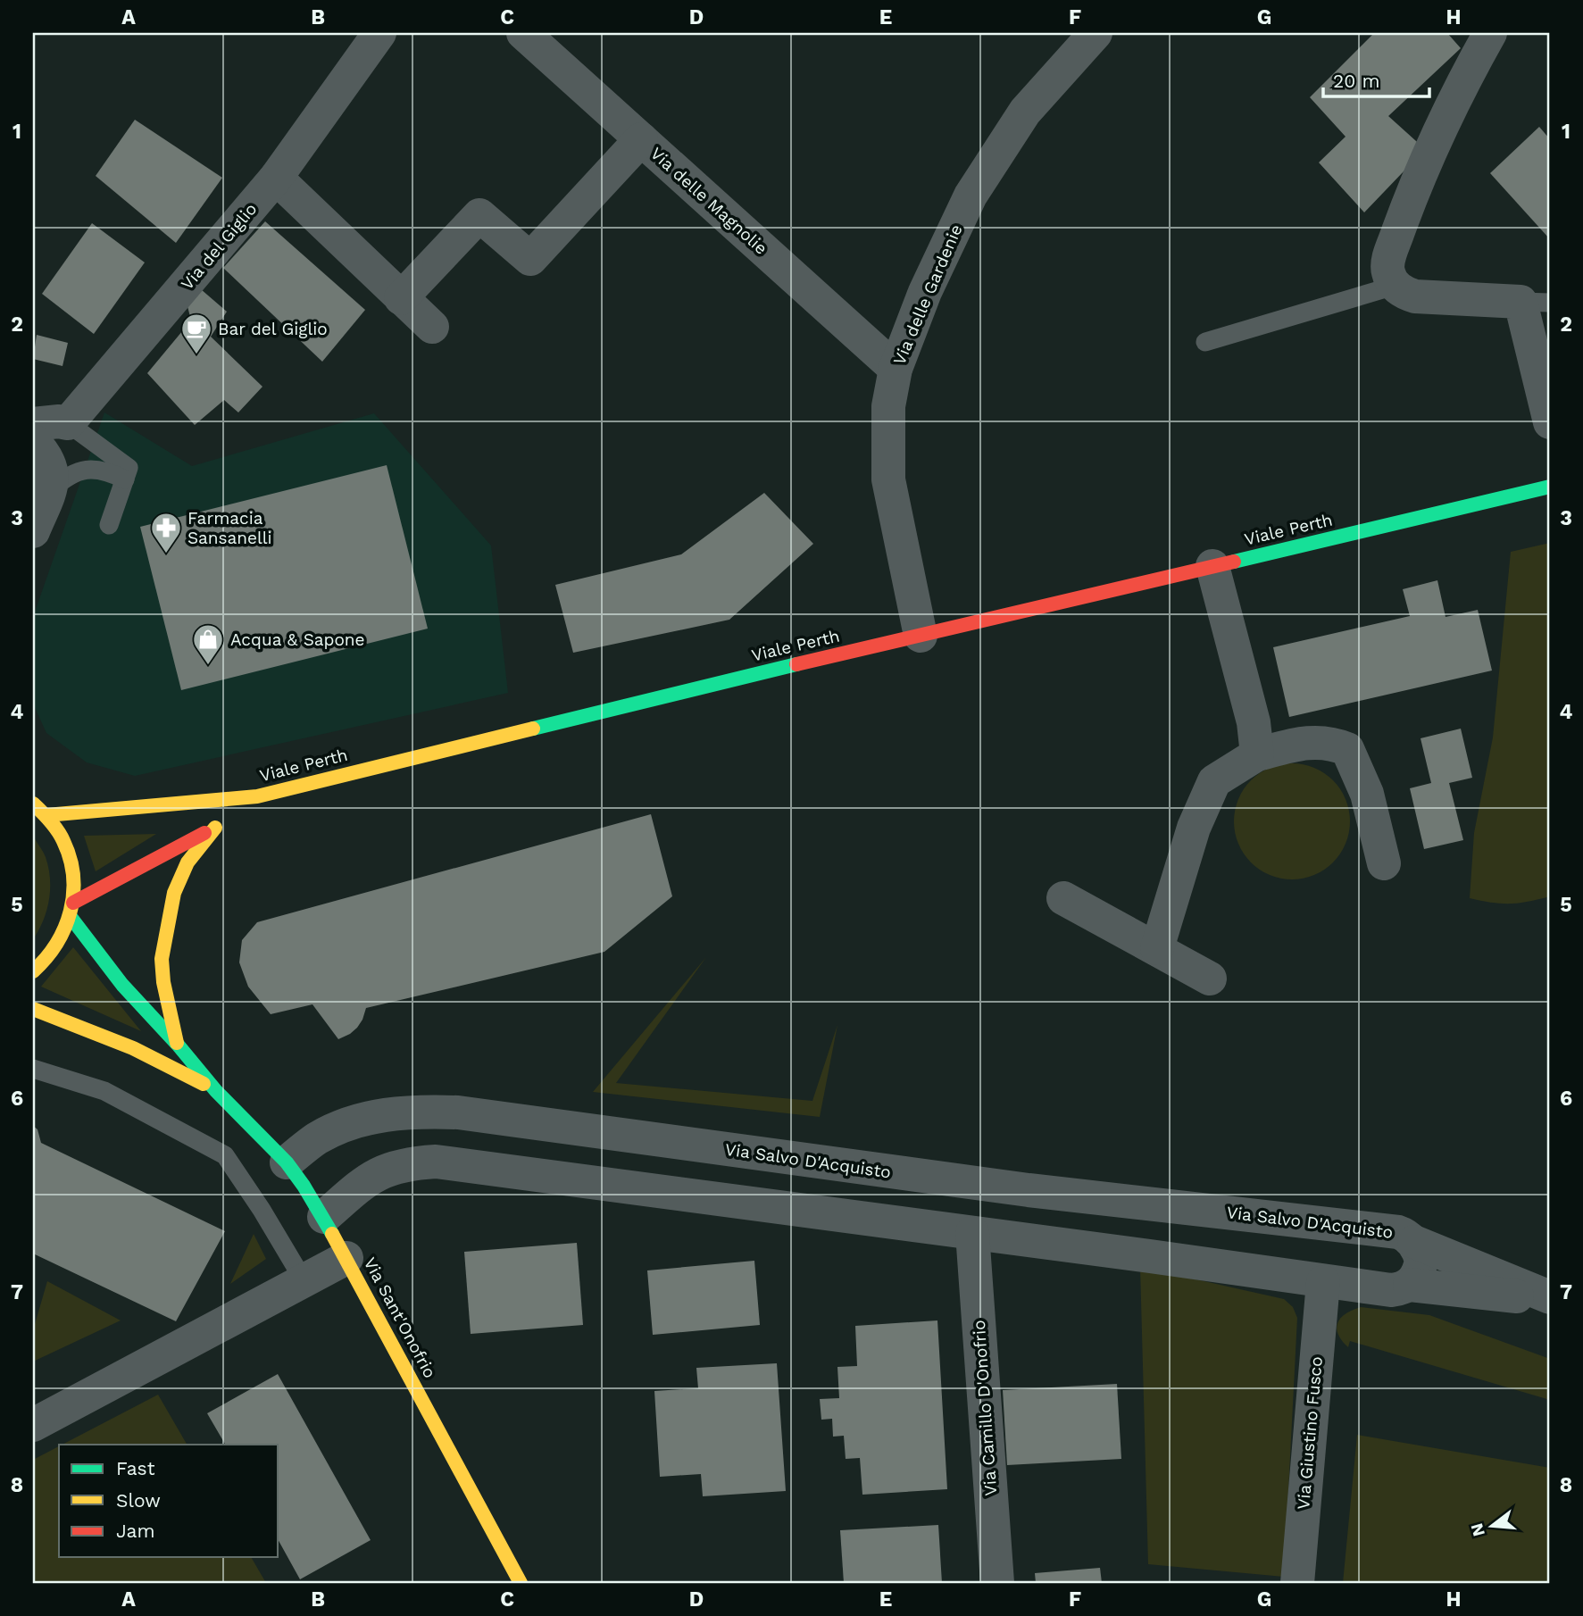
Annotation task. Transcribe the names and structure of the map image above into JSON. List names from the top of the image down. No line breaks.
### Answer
{"streets":{"main road":["Viale Perth","Via Sant'Onofrio"],"street":["Via delle Magnolie","Via del Giglio","Via delle Gardenie","Via Salvo D'Acquisto","Via Camillo D'Onofrio","Via Giustino Fusco"]},"crossings":[["Via delle Magnolie","Via delle Gardenie"],["Via delle Gardenie","Viale Perth"],["Via Salvo D'Acquisto","Via Sant'Onofrio"]],"places":{"cafe":["Bar del Giglio"],"pharmacy":["Farmacia Sansanelli"],"shop":["Acqua & Sapone"]},"legend":["Fast","Slow","Jam"],"scale_bar":"20 m","north":"left","grid":{"columns":["A","B","C","D","E","F","G","H"],"rows":["1","2","3","4","5","6","7","8"]}}
